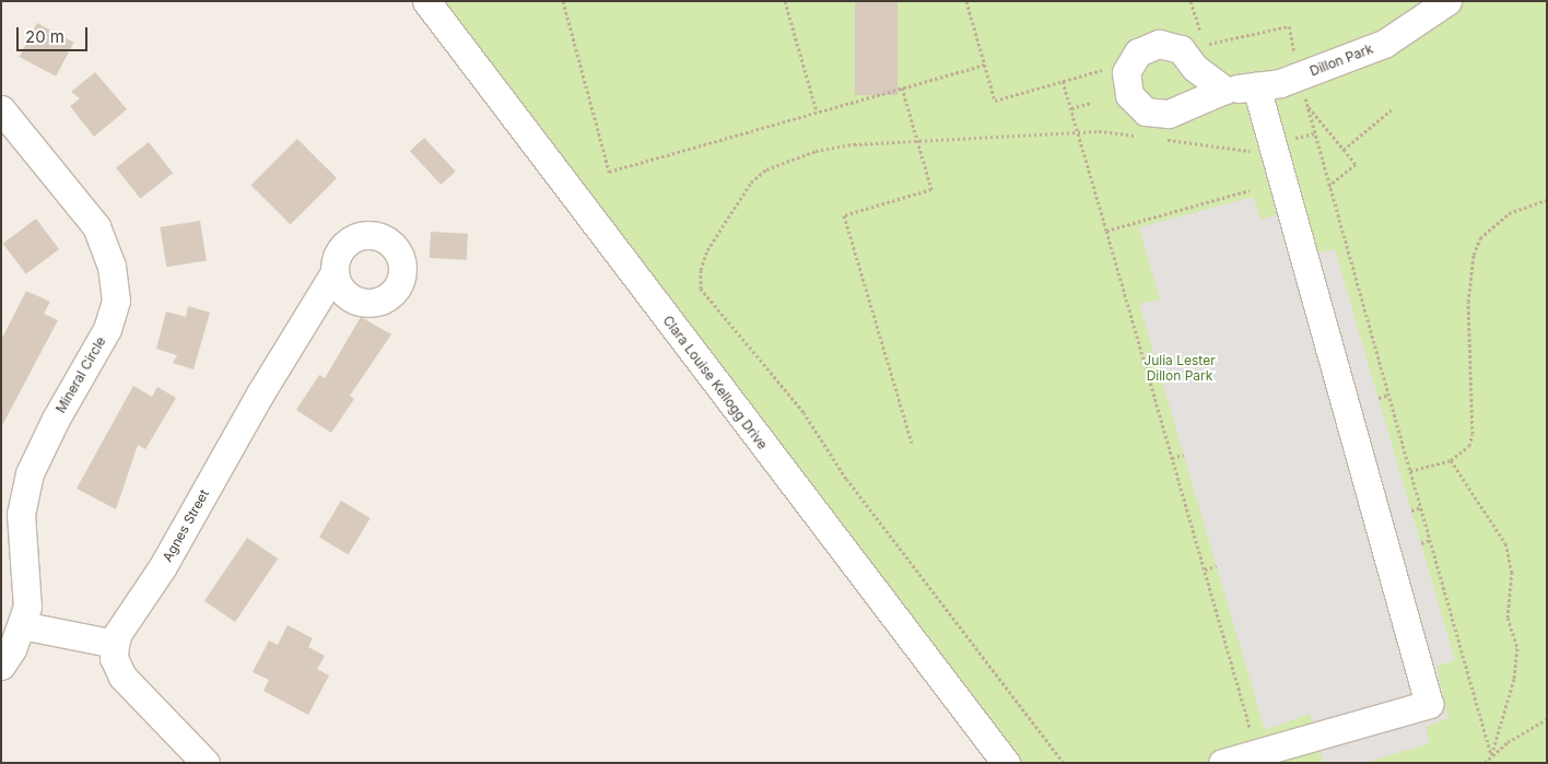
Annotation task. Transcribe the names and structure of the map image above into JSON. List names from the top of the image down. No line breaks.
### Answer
{"streets":{"street":["Dillon Park","Mineral Circle","Clara Louise Kellogg Drive","Agnes Street"]},"parks":["Julia Lester Dillon Park"],"scale_bar":"20 m"}
